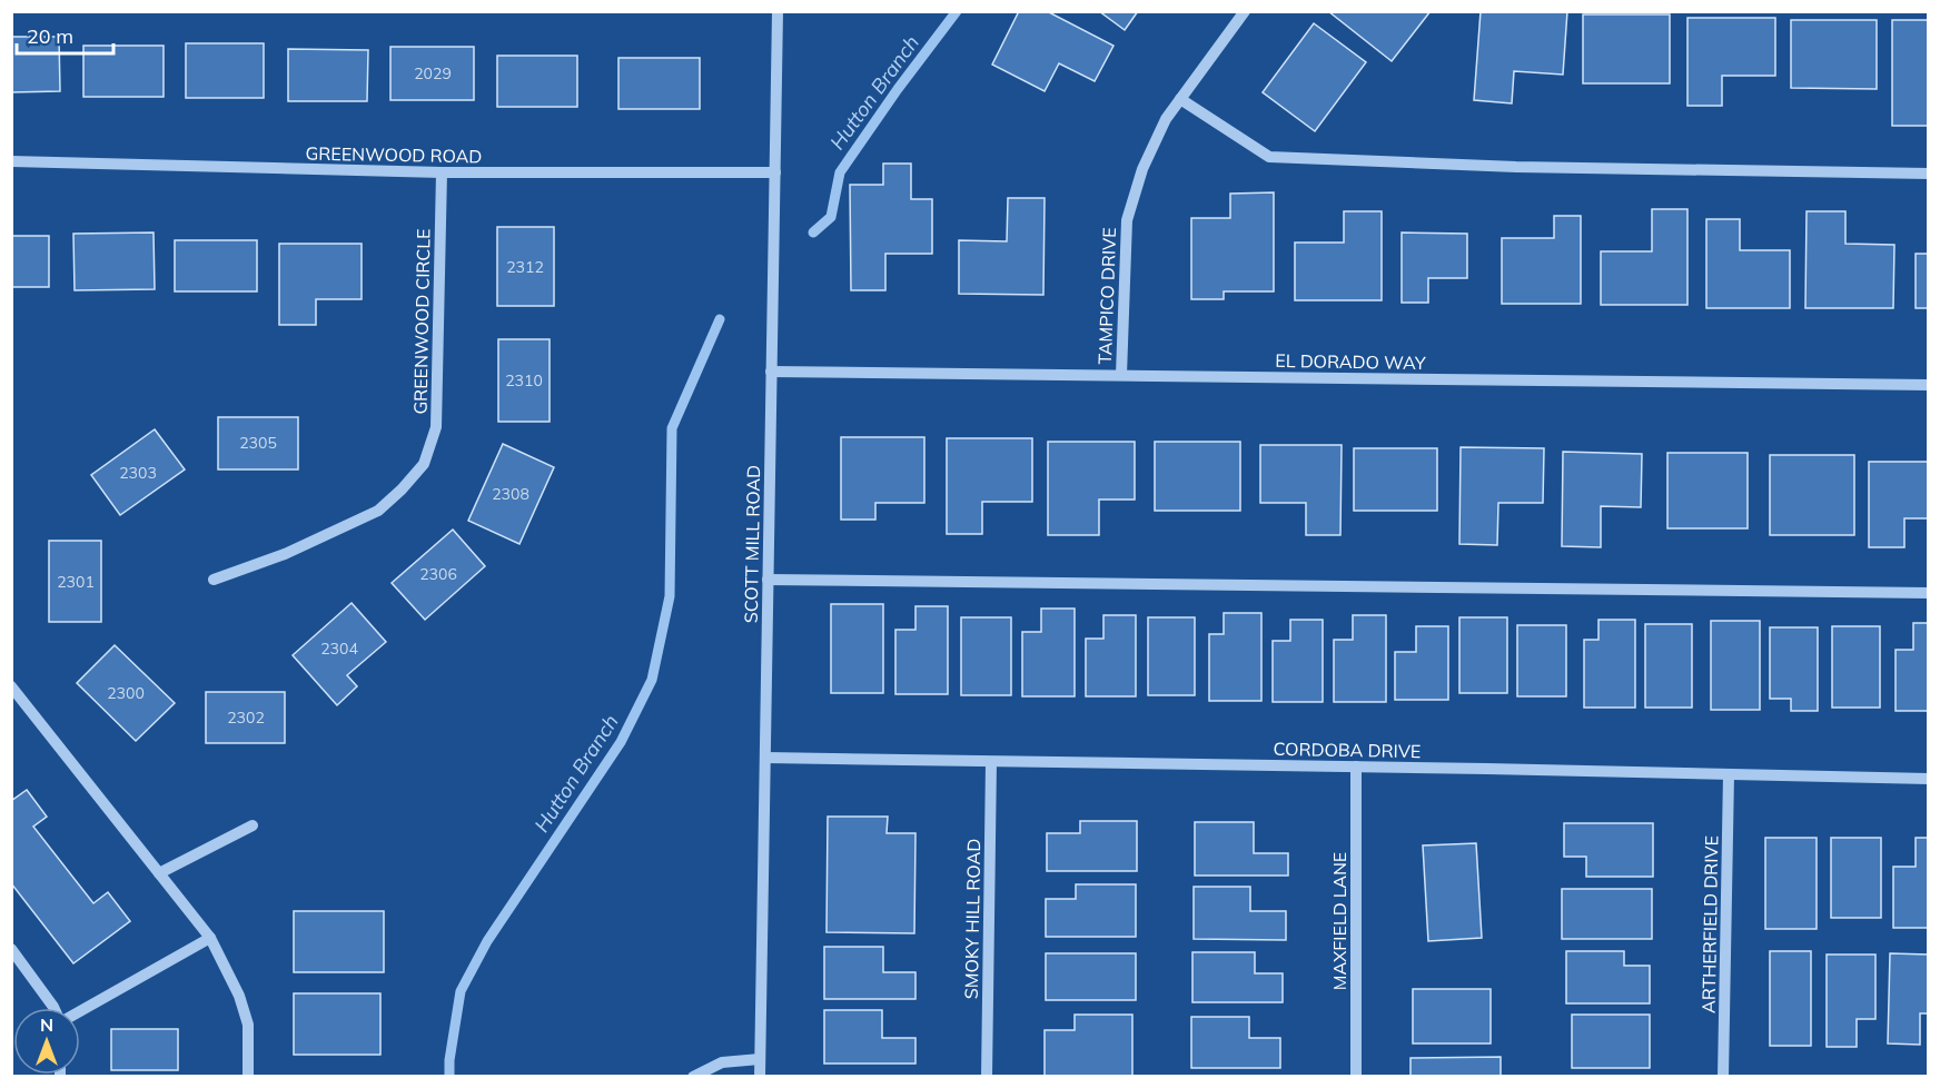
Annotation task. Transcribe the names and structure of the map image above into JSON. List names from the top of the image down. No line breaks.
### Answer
{"streets":{"street":["GREENWOOD ROAD","TAMPICO DRIVE","GREENWOOD CIRCLE","EL DORADO WAY","SCOTT MILL ROAD","CORDOBA DRIVE","SMOKY HILL ROAD","MAXFIELD LANE","ARTHERFIELD DRIVE"]},"crossings":[["GREENWOOD ROAD","GREENWOOD CIRCLE"],["GREENWOOD ROAD","SCOTT MILL ROAD"],["TAMPICO DRIVE","EL DORADO WAY"],["EL DORADO WAY","SCOTT MILL ROAD"],["SCOTT MILL ROAD","CORDOBA DRIVE"],["CORDOBA DRIVE","SMOKY HILL ROAD"],["CORDOBA DRIVE","MAXFIELD LANE"],["CORDOBA DRIVE","ARTHERFIELD DRIVE"]],"water":["Hutton Branch"],"house_numbers":["2029","2312","2310","2305","2303","2308","2306","2301","2304","2300","2302"],"scale_bar":"20 m","north":"top"}
